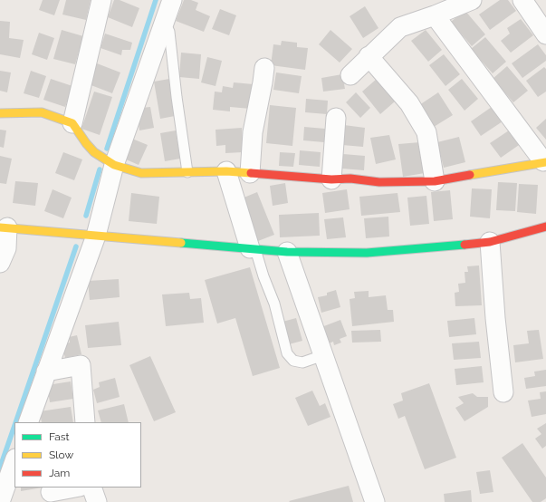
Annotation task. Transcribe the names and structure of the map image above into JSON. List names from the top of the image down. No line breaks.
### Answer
{"legend":["Fast","Slow","Jam"]}
